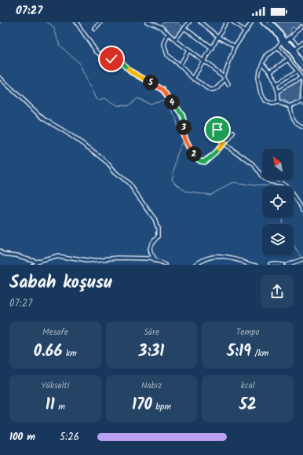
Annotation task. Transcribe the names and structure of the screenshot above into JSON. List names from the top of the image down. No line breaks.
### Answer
{"north":"top left","page":{"status":"07:27","pins":["5","4","3","2"],"heading":["Sabah koşusu","07:27"],"stats":[["Mesafe","0.66 km"],["Süre","3:31"],["Tempo","5:19 /km"],["Yükselti","11 m"],["Nabız","170 bpm"],["kcal","52"]],"list":[{"name":"100 m","note":"5:26"}]}}
